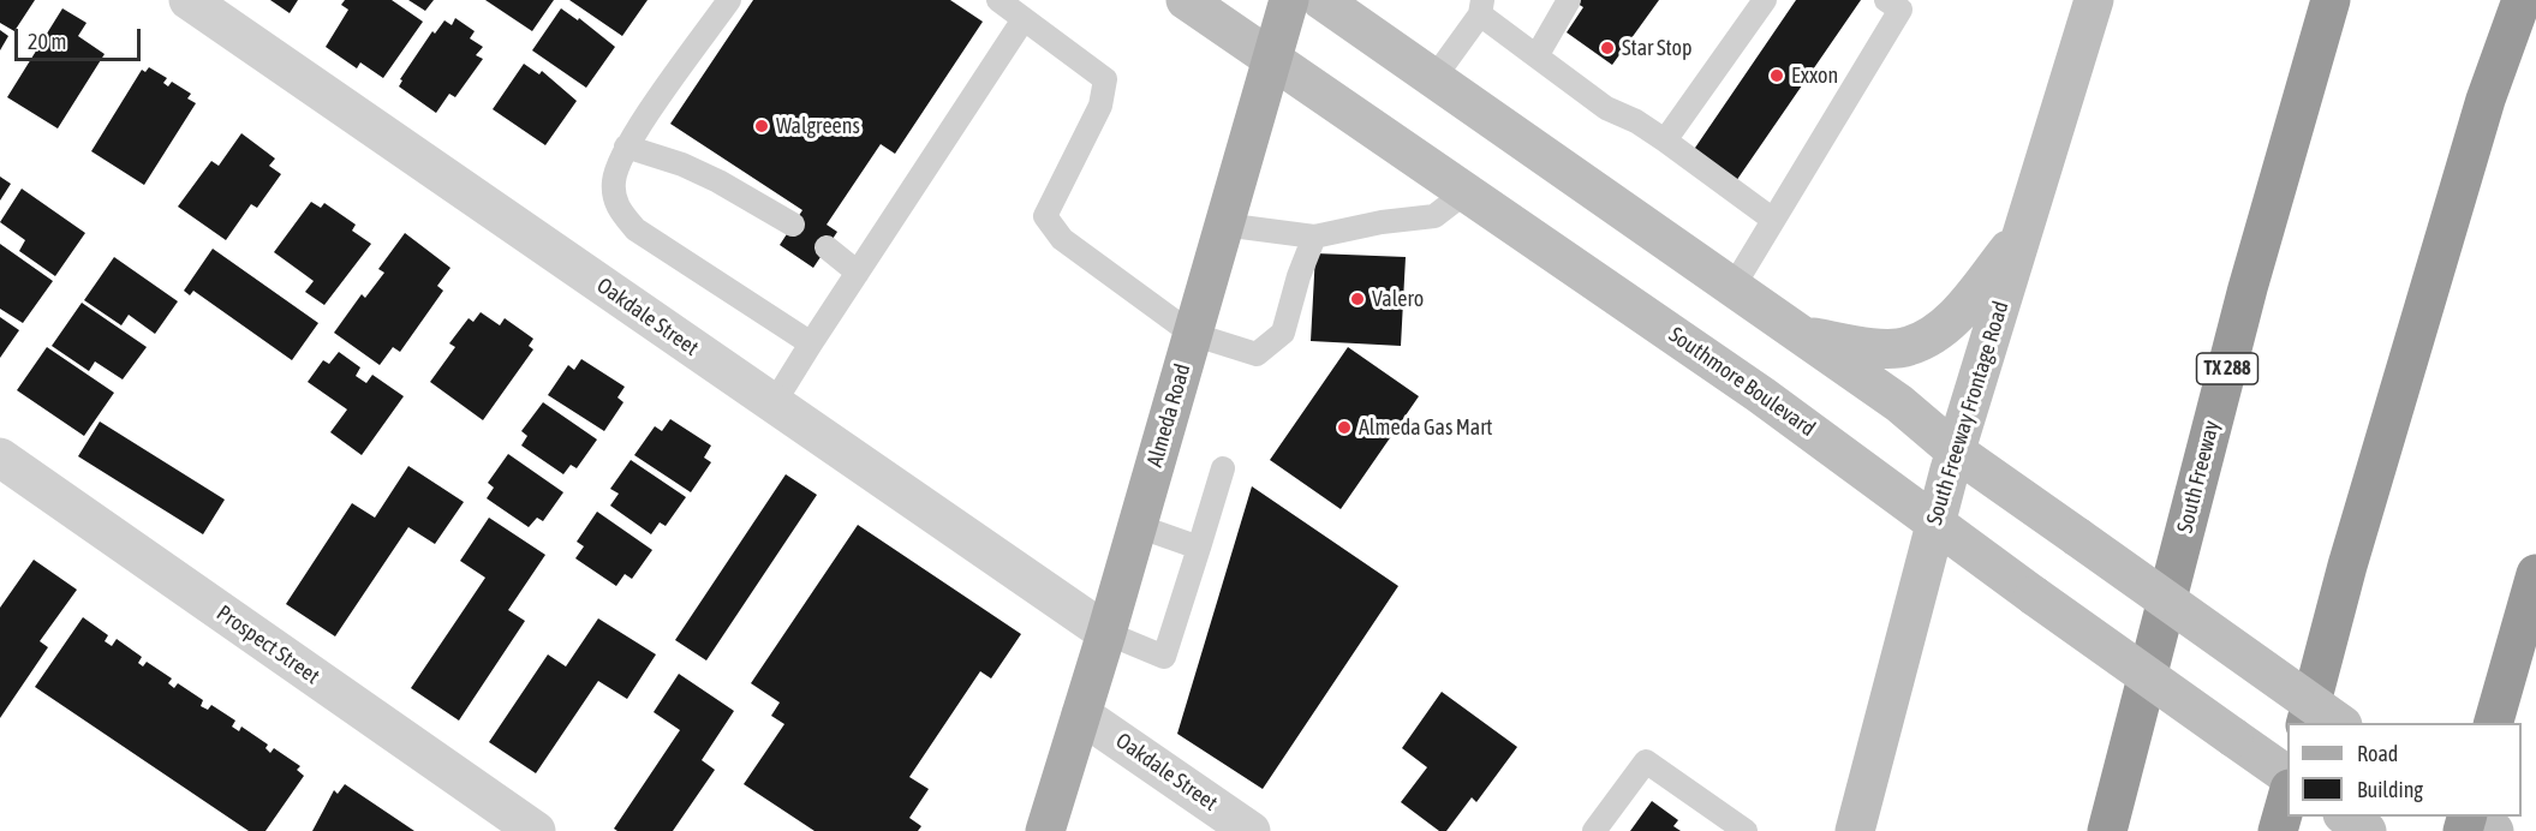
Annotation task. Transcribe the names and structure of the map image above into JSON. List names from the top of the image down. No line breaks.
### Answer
{"streets":{"highway":["TX 288","South Freeway"],"main road":["Southmore Boulevard","South Freeway Frontage Road","Almeda Road"],"street":["Oakdale Street","Prospect Street"]},"crossings":[["Oakdale Street","Almeda Road"],["Southmore Boulevard","South Freeway Frontage Road"],["Southmore Boulevard","Almeda Road"]],"places":["Star Stop","Exxon","Walgreens","Valero","Almeda Gas Mart"],"legend":["Road","Building"],"scale_bar":"20 m"}
